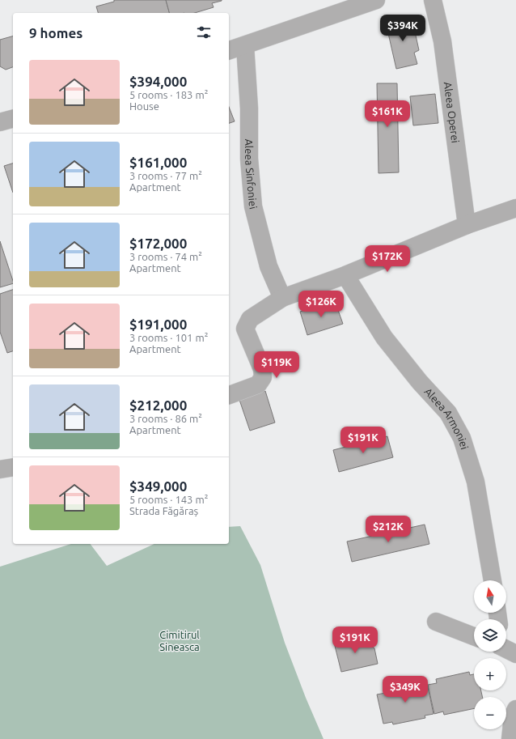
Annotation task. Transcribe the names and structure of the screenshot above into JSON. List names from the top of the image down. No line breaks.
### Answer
{"streets":{"street":["Aleea Operei","Aleea Sinfoniei","Aleea Armoniei"]},"parks":["Cimitirul Sineasca"],"north":"top","page":{"heading":"9 homes","price":["$394K","$161K","$172K","$126K","$119K","$191K","$212K","$191K","$349K"],"list":[{"name":"$394,000","note":"5 rooms · 183 m² · House"},{"name":"$161,000","note":"3 rooms · 77 m² · Apartment"},{"name":"$172,000","note":"3 rooms · 74 m² · Apartment"},{"name":"$191,000","note":"3 rooms · 101 m² · Apartment"},{"name":"$212,000","note":"3 rooms · 86 m² · Apartment"},{"name":"$349,000","note":"5 rooms · 143 m² · Strada Făgăraș"}],"map_buttons":["+","−"]}}
